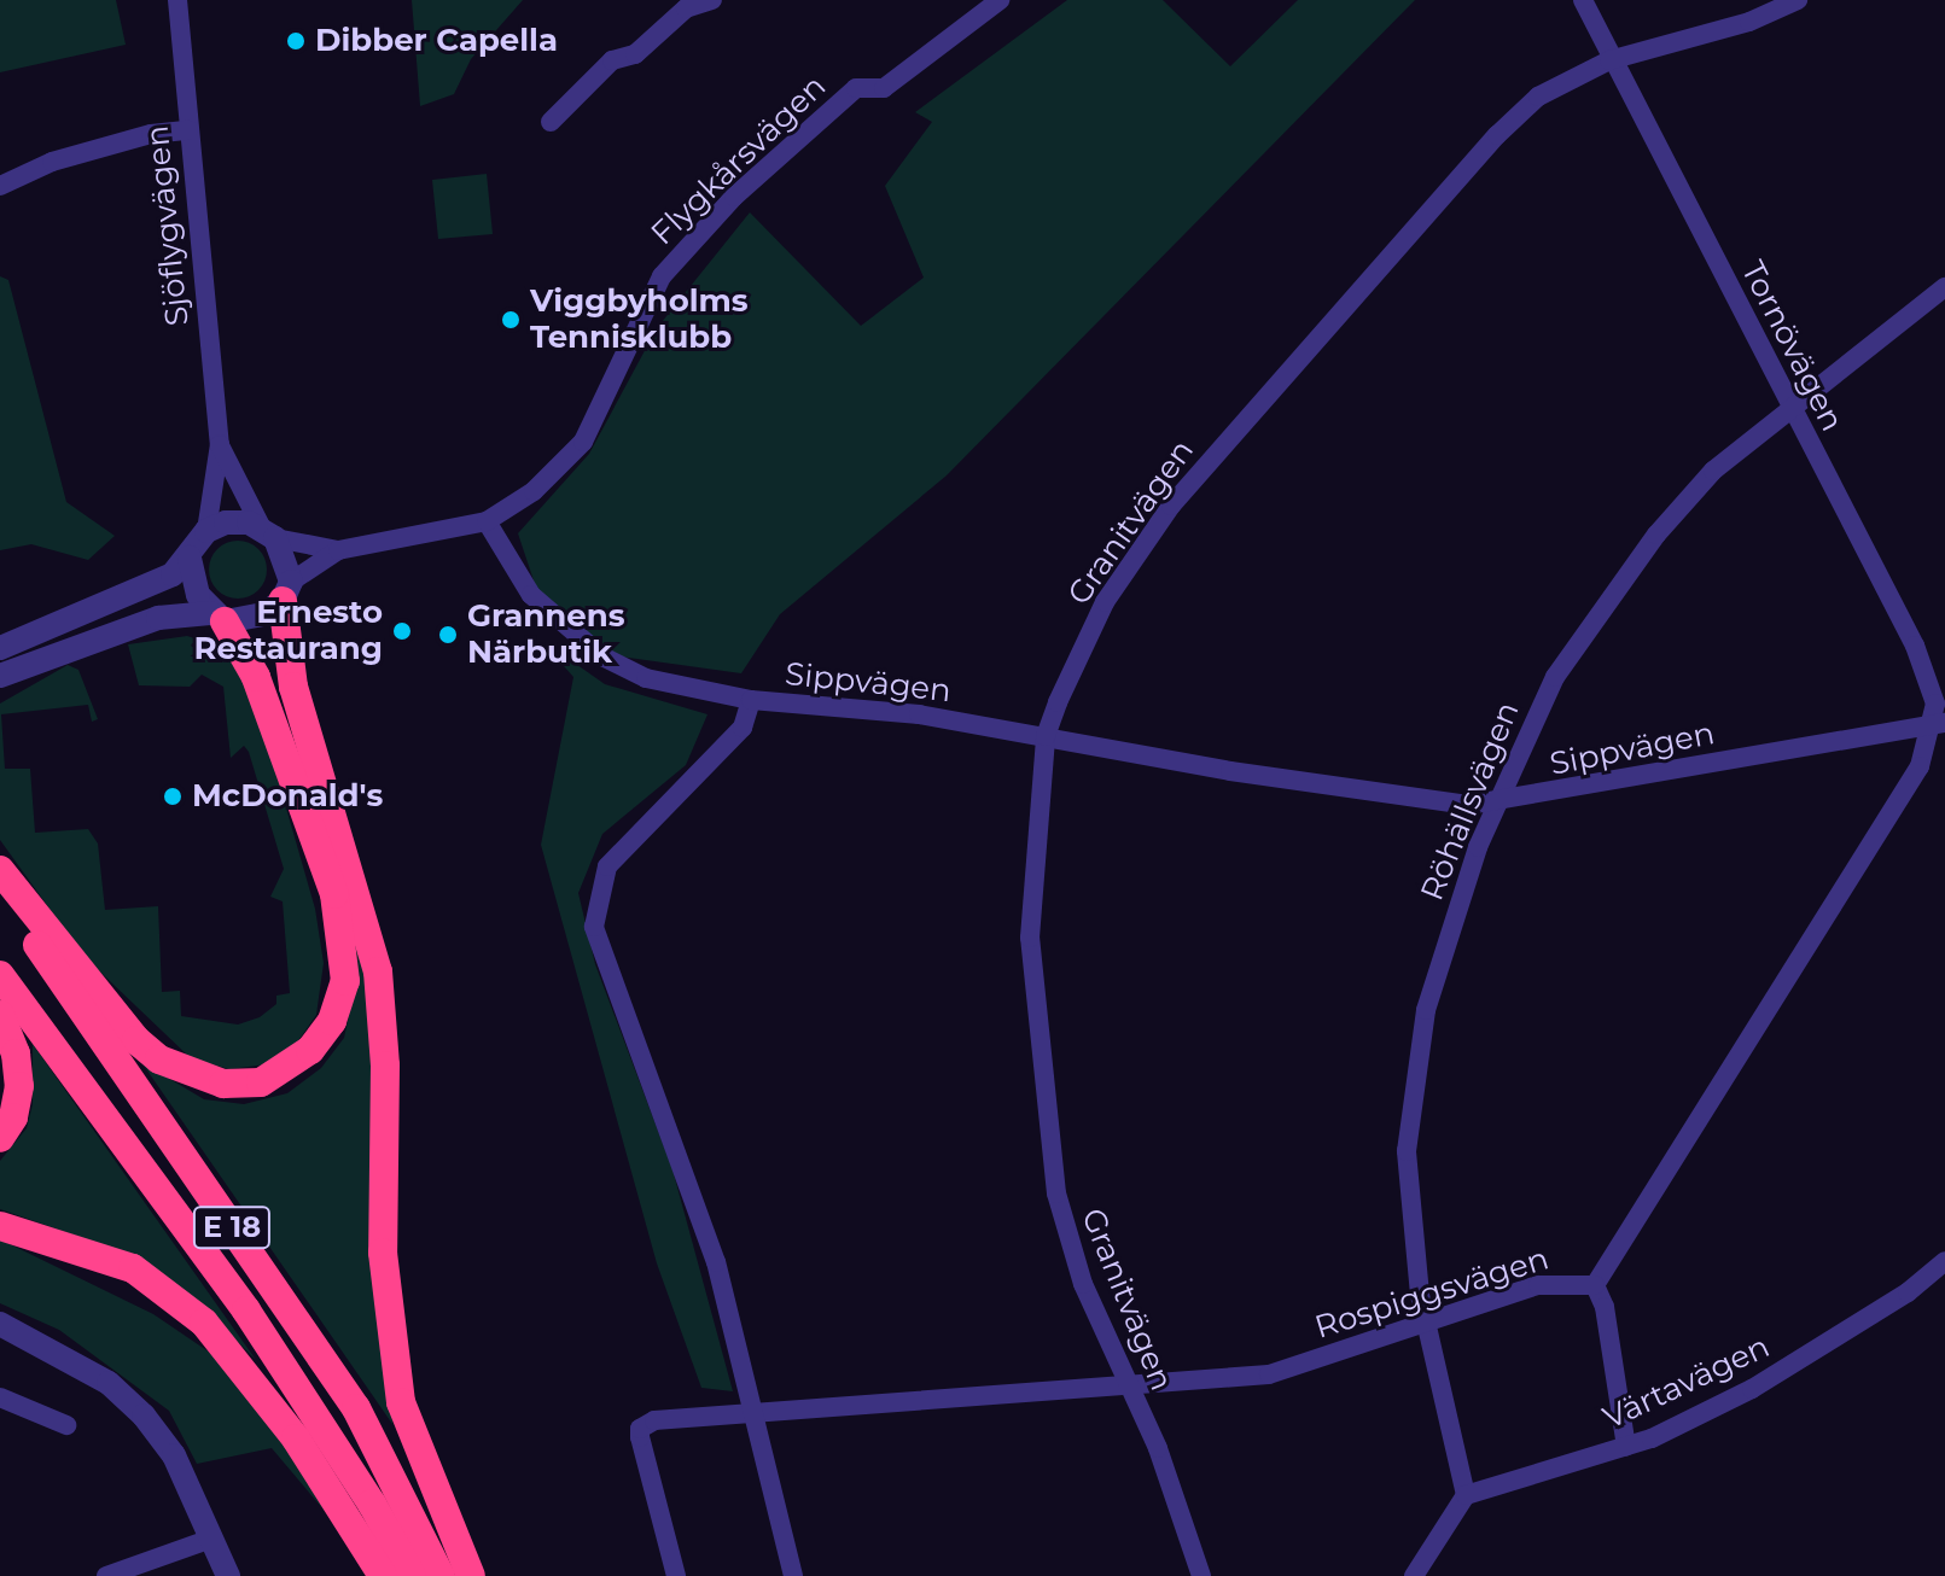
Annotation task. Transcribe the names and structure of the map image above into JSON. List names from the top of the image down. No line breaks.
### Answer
{"streets":{"highway":["E 18"],"street":["Flygkårsvägen","Sjöflygvägen","Tornövägen","Granitvägen","Sippvägen","Röhällsvägen","Rospiggsvägen","Värtavägen"]},"crossings":[["Flygkårsvägen","Sjöflygvägen"],["Tornövägen","Granitvägen"],["Tornövägen","Sippvägen"],["Tornövägen","Röhällsvägen"],["Tornövägen","Rospiggsvägen"],["Granitvägen","Sippvägen"],["Granitvägen","Rospiggsvägen"],["Sippvägen","Röhällsvägen"],["Sippvägen","Rospiggsvägen"],["Röhällsvägen","Rospiggsvägen"],["Röhällsvägen","Värtavägen"]],"places":["Dibber Capella","Viggbyholms Tennisklubb","Ernesto Restaurang","Grannens Närbutik","McDonald's"]}
